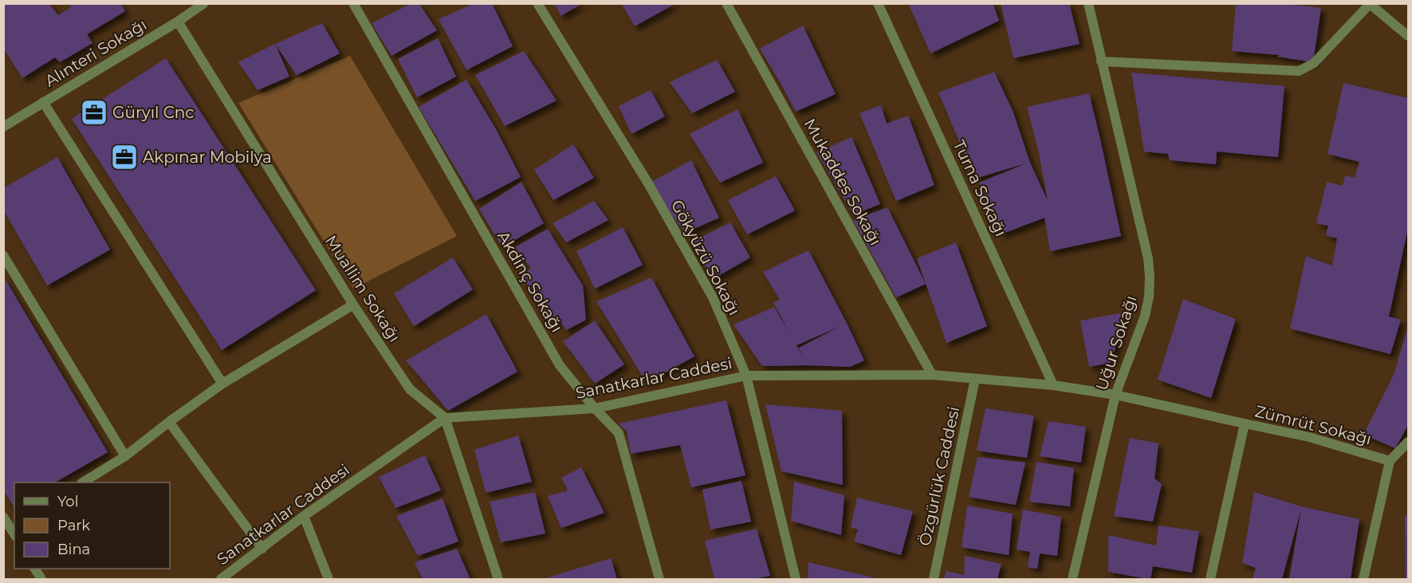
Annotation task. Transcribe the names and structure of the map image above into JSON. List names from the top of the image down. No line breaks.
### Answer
{"streets":{"street":["Alınteri Sokağı","Mukaddes Sokağı","Turna Sokağı","Gökyüzü Sokağı","Akdinç Sokağı","Muallim Sokağı","Uğur Sokağı","Sanatkarlar Caddesi","Zümrüt Sokağı","Özgürlük Caddesi"]},"crossings":[["Alınteri Sokağı","Muallim Sokağı"],["Mukaddes Sokağı","Sanatkarlar Caddesi"],["Turna Sokağı","Sanatkarlar Caddesi"],["Gökyüzü Sokağı","Sanatkarlar Caddesi"],["Akdinç Sokağı","Sanatkarlar Caddesi"],["Muallim Sokağı","Sanatkarlar Caddesi"],["Uğur Sokağı","Sanatkarlar Caddesi"],["Sanatkarlar Caddesi","Zümrüt Sokağı"],["Sanatkarlar Caddesi","Özgürlük Caddesi"]],"places":{"office":["Güryıl Cnc","Akpınar Mobilya"]},"legend":["Yol","Park","Bina"]}
